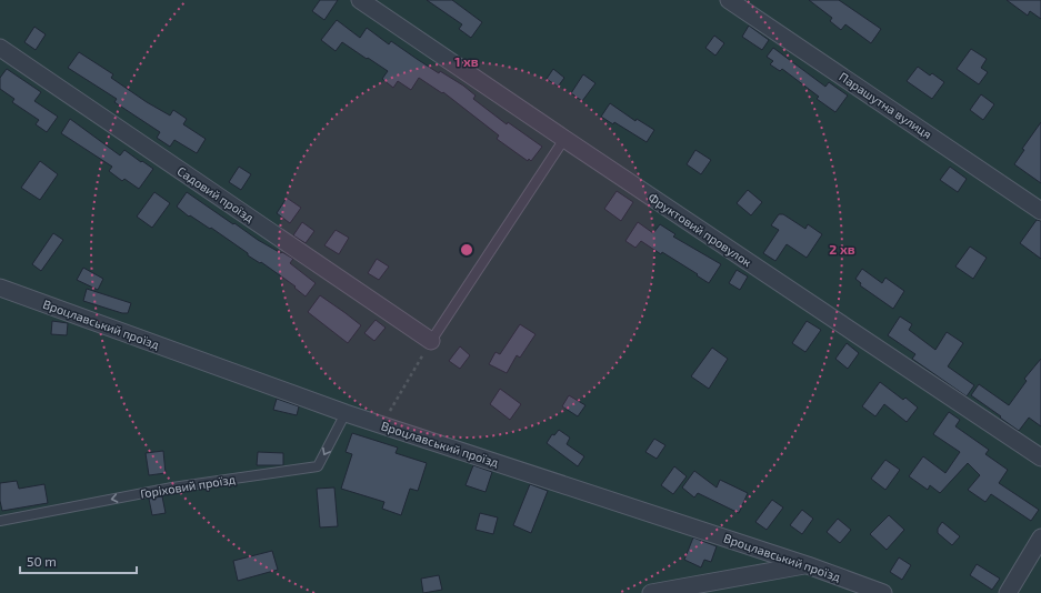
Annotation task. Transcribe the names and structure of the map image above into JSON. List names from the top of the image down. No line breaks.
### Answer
{"streets":{"street":["Парашутна вулиця","Садовий проїзд","Фруктовий провулок","Вроцлавський проїзд"],"lane":["Горіховий проїзд"]},"crossings":[["Вроцлавський проїзд","Горіховий проїзд"]],"one_way":["Горіховий проїзд"],"scale_bar":"50 m","rings":["1 хв","2 хв"]}
